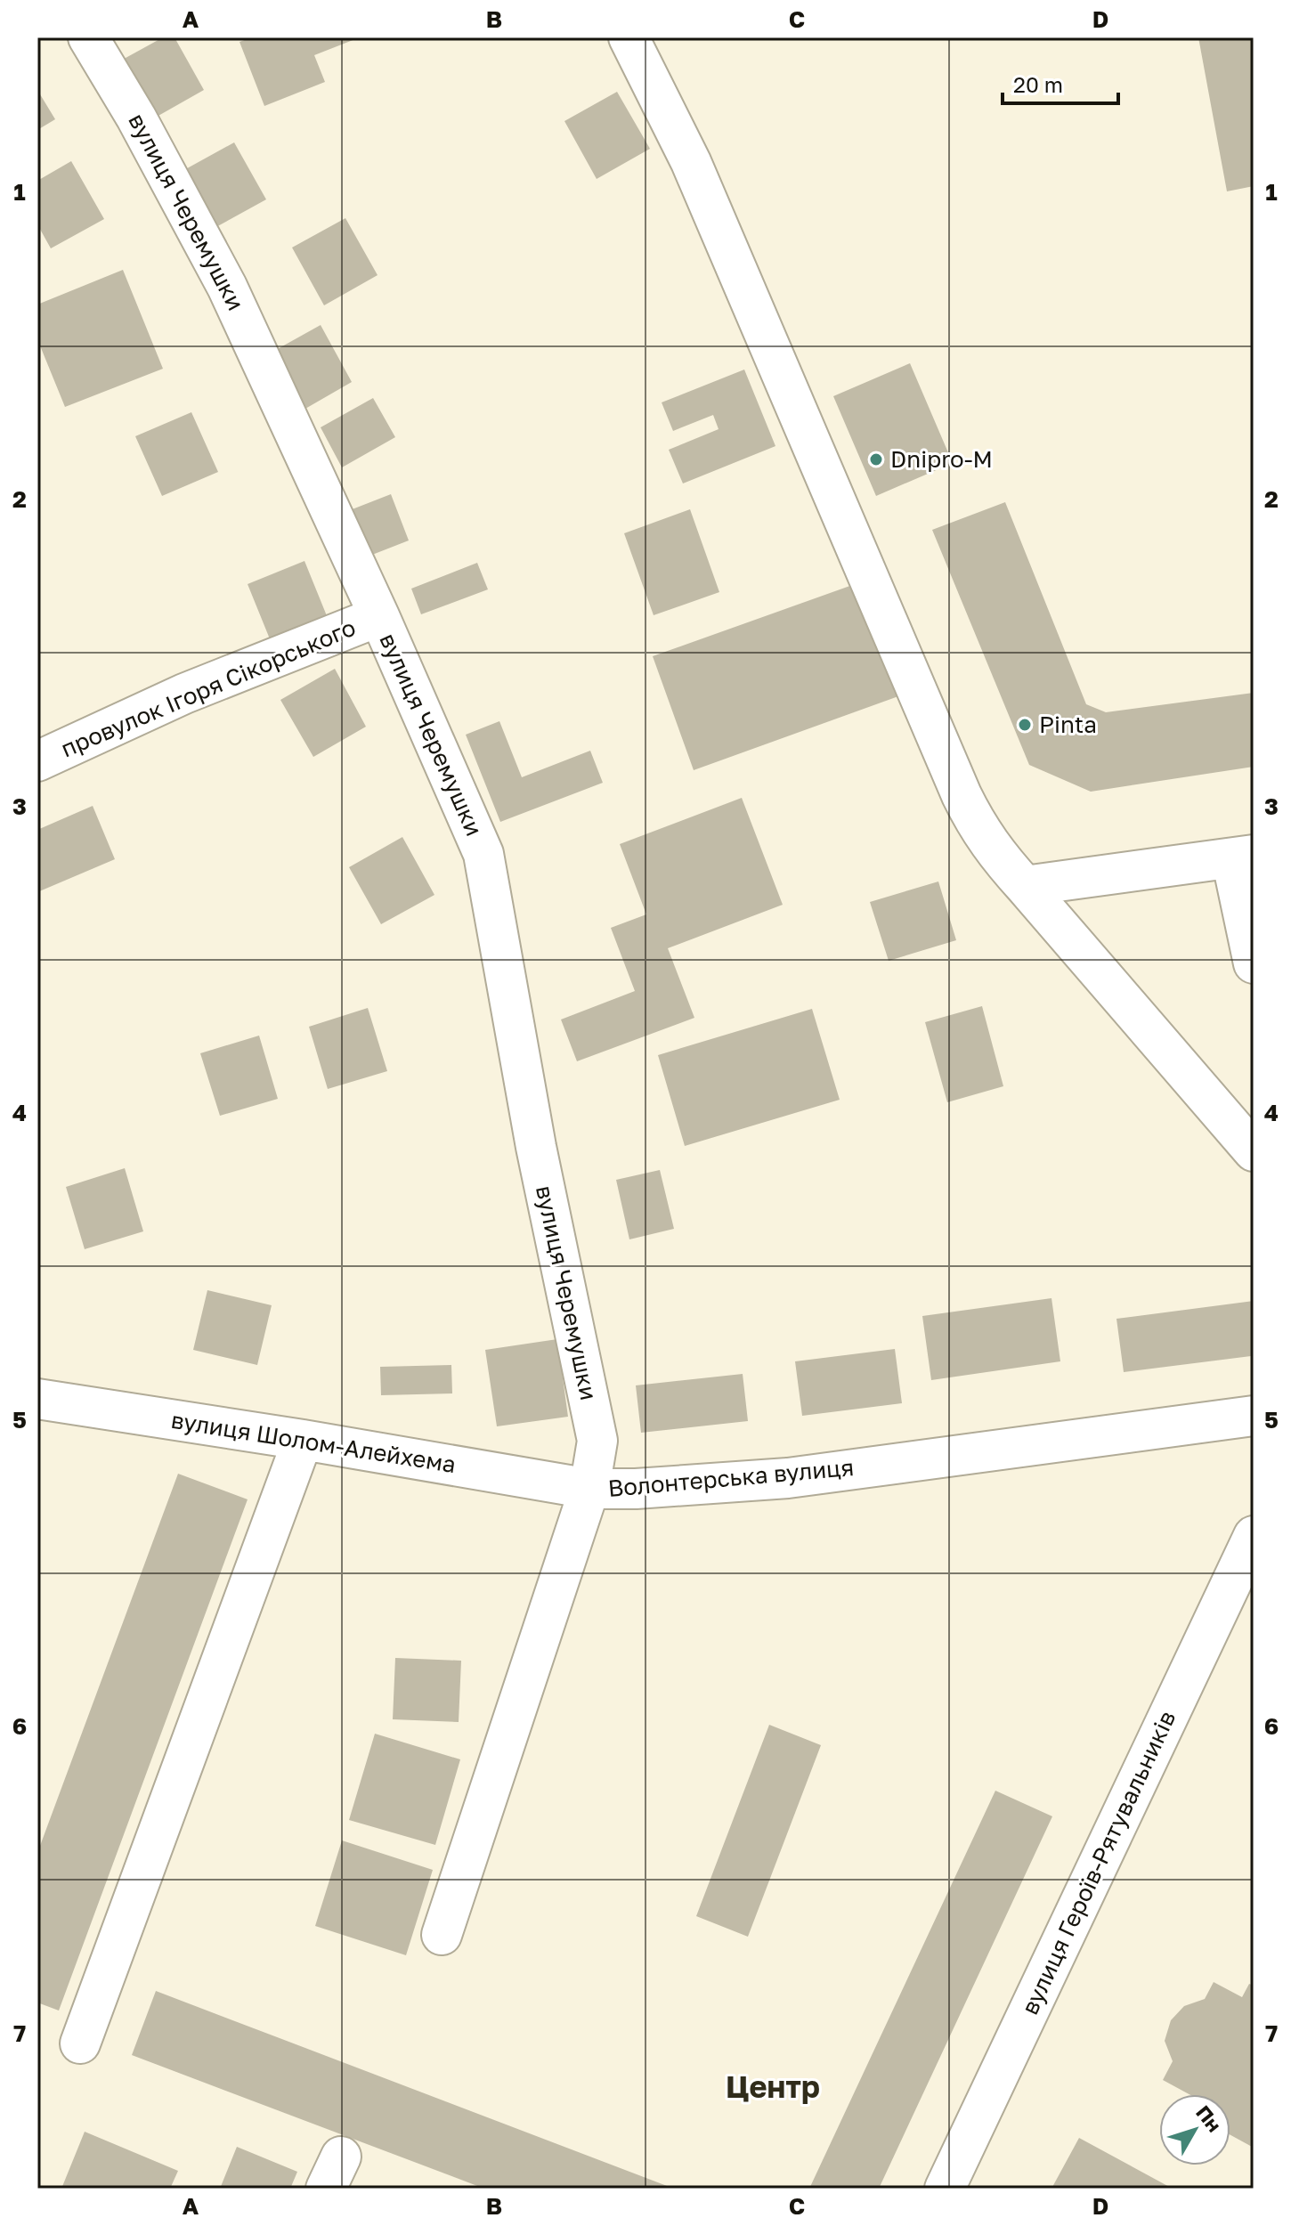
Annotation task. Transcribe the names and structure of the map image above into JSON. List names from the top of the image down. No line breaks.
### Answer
{"streets":{"street":["вулиця Черемушки","провулок Ігоря Сікорського","вулиця Шолом-Алейхема","Волонтерська вулиця","вулиця Героїв-Рятувальників"]},"crossings":[["вулиця Черемушки","провулок Ігоря Сікорського"],["вулиця Черемушки","вулиця Шолом-Алейхема"],["вулиця Черемушки","Волонтерська вулиця"],["вулиця Шолом-Алейхема","Волонтерська вулиця"]],"districts":["Центр"],"places":["Dnipro-M","Pinta"],"scale_bar":"20 m","north":"top right","grid":{"columns":["A","B","C","D"],"rows":["1","2","3","4","5","6","7"]}}
